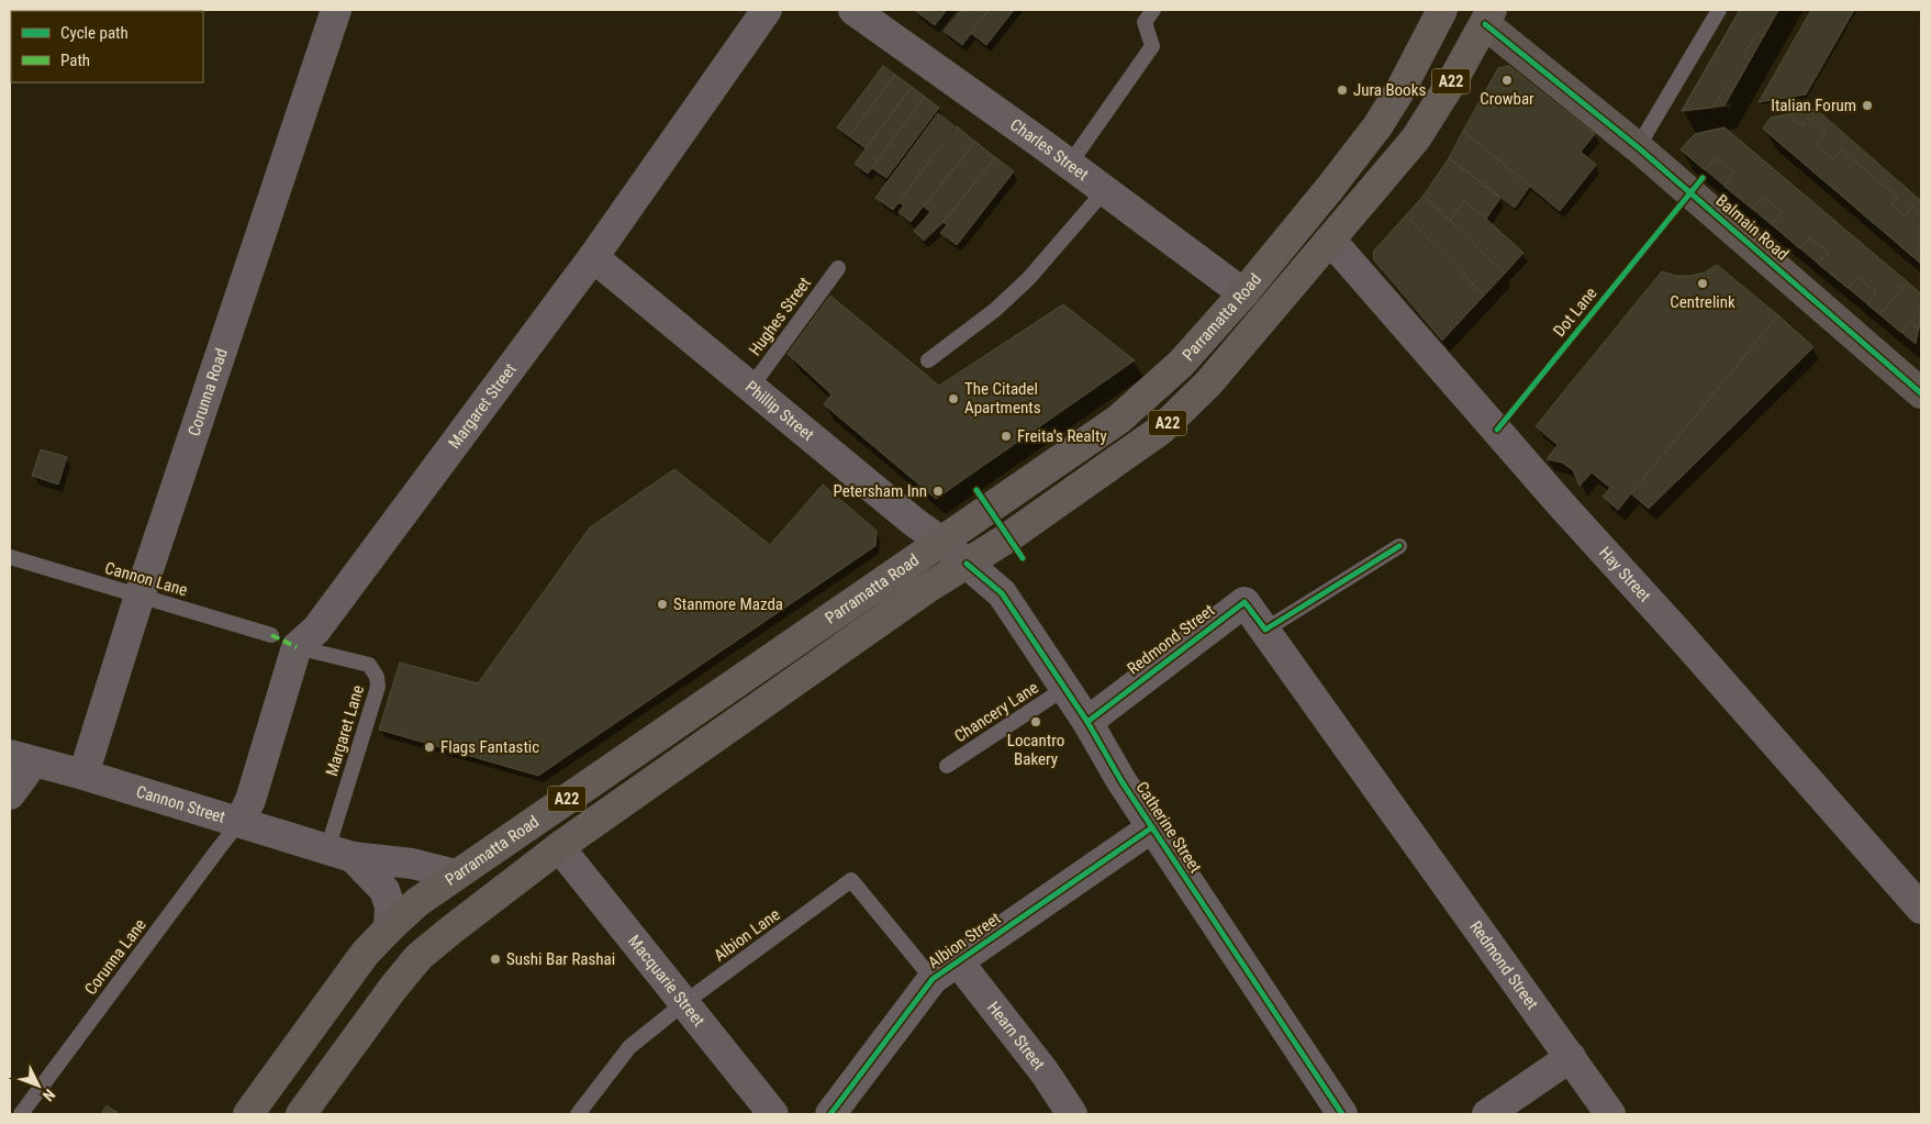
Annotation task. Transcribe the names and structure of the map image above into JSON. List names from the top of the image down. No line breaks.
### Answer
{"streets":{"highway":["A22","Parramatta Road"],"main road":["Balmain Road"],"street":["Charles Street","Corunna Road","Margaret Street","Phillip Street","Hay Street","Redmond Street","Cannon Street","Catherine Street","Albion Street","Macquarie Street","Hearn Street"],"lane":["Hughes Street","Cannon Lane","Chancery Lane","Margaret Lane","Albion Lane","Corunna Lane"],"cycle path":["Dot Lane"]},"crossings":[["Charles Street","Parramatta Road"],["Balmain Road","Parramatta Road"],["Hughes Street","Phillip Street"],["Parramatta Road","Phillip Street"],["Parramatta Road","Hay Street"],["Parramatta Road","Cannon Street"],["Parramatta Road","Catherine Street"],["Parramatta Road","Macquarie Street"],["Corunna Road","Cannon Lane"],["Corunna Road","Cannon Street"],["Margaret Street","Phillip Street"],["Margaret Street","Cannon Lane"],["Margaret Street","Margaret Lane"],["Phillip Street","Catherine Street"],["Cannon Lane","Margaret Lane"],["Redmond Street","Catherine Street"],["Chancery Lane","Catherine Street"],["Margaret Lane","Cannon Street"],["Cannon Street","Corunna Lane"],["Catherine Street","Albion Street"],["Albion Lane","Albion Street"],["Albion Lane","Macquarie Street"],["Albion Street","Hearn Street"]],"places":["Crowbar","Jura Books","Italian Forum","Centrelink","The Citadel Apartments","Freita's Realty","Petersham Inn","Stanmore Mazda","Locantro Bakery","Flags Fantastic","Sushi Bar Rashai"],"legend":["Cycle path","Path"],"north":"bottom right"}
